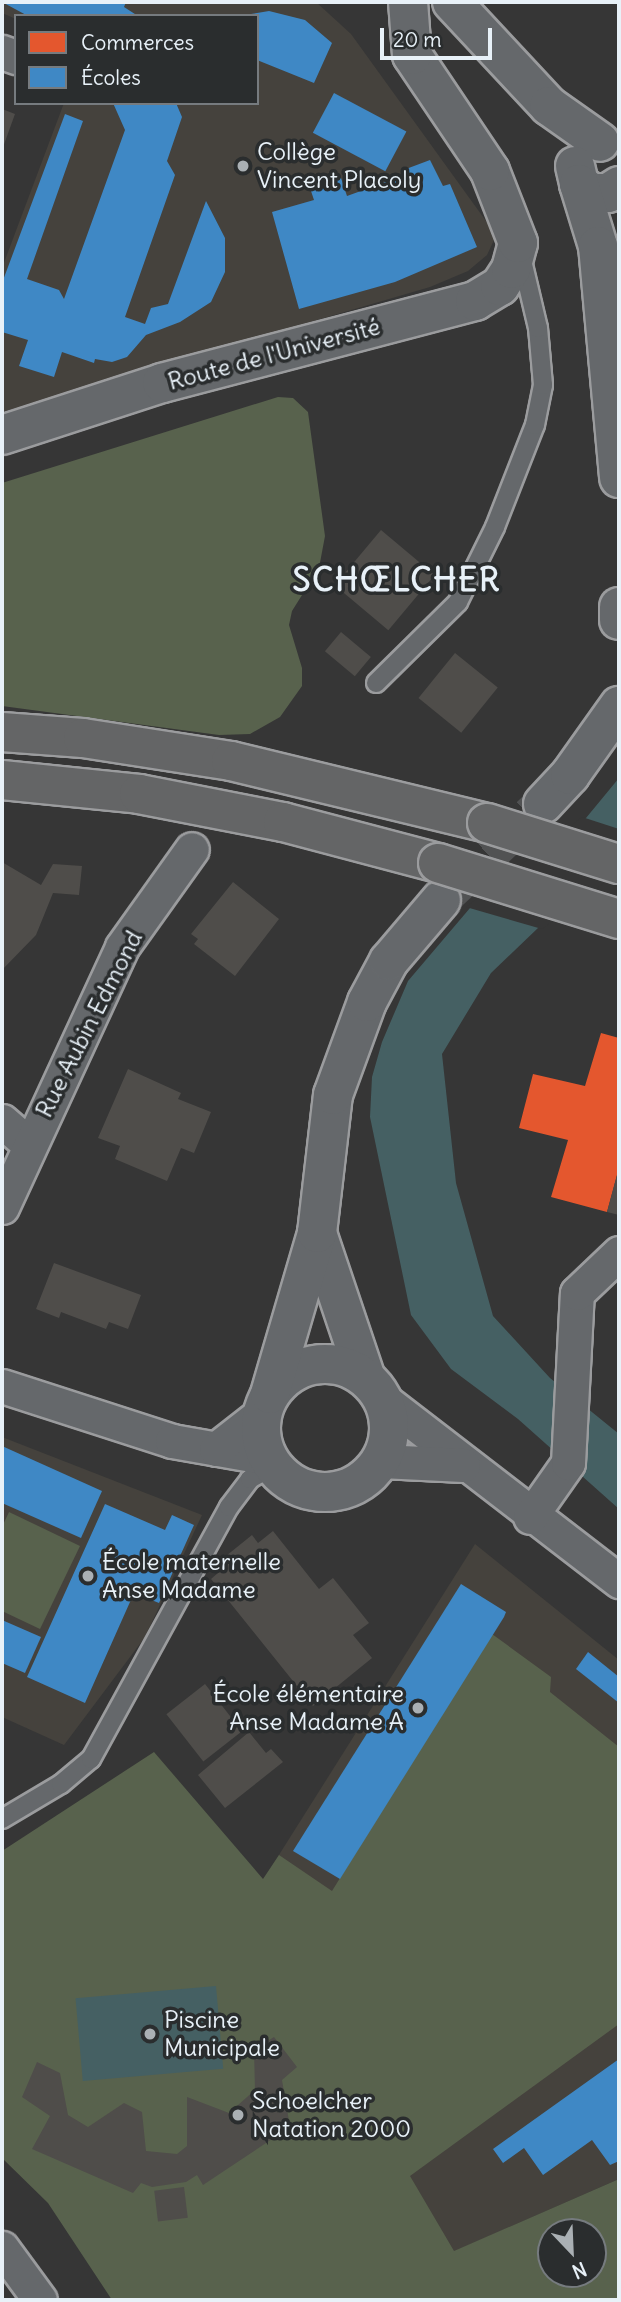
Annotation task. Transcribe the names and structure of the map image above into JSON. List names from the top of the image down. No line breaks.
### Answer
{"streets":{"street":["Route de l'Université","Rue Aubin Edmond"]},"districts":["SCHŒLCHER"],"places":["Collège Vincent Placoly","École maternelle Anse Madame","École élémentaire Anse Madame A","Piscine Municipale","Schoelcher Natation 2000"],"legend":["Commerces","Écoles"],"scale_bar":"20 m","north":"bottom right"}
